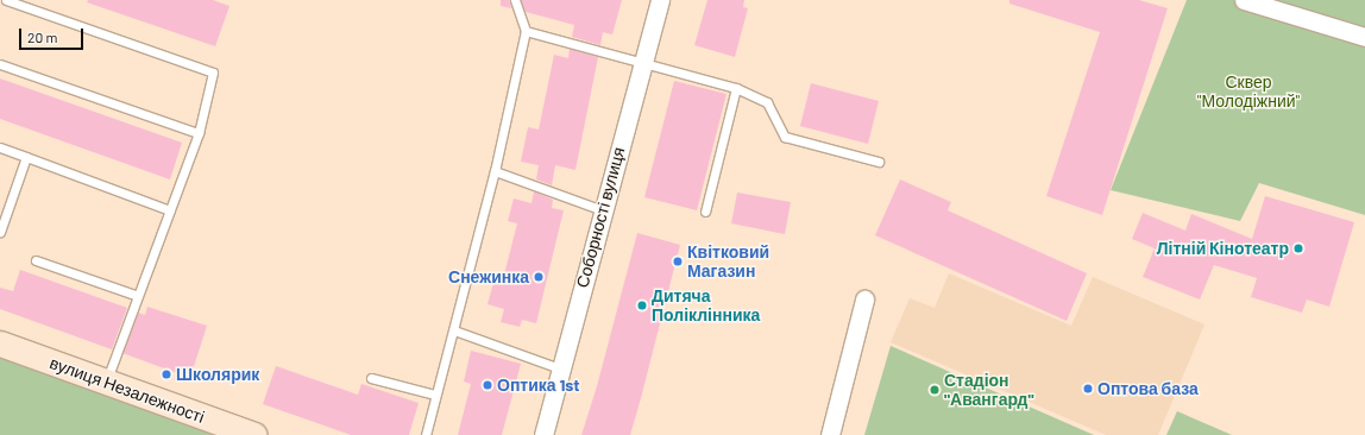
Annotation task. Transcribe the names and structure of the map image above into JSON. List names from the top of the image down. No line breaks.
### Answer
{"streets":{"street":["Соборності вулиця","вулиця Незалежності"]},"parks":["Сквер \"Молодіжний\""],"places":["Літній Кінотеатр","Квітковий Магазин","Снежинка","Дитяча Поліклінника","Школярик","Оптика 1st","Оптова база","Стадіон \"Авангард\""],"scale_bar":"20 m"}
